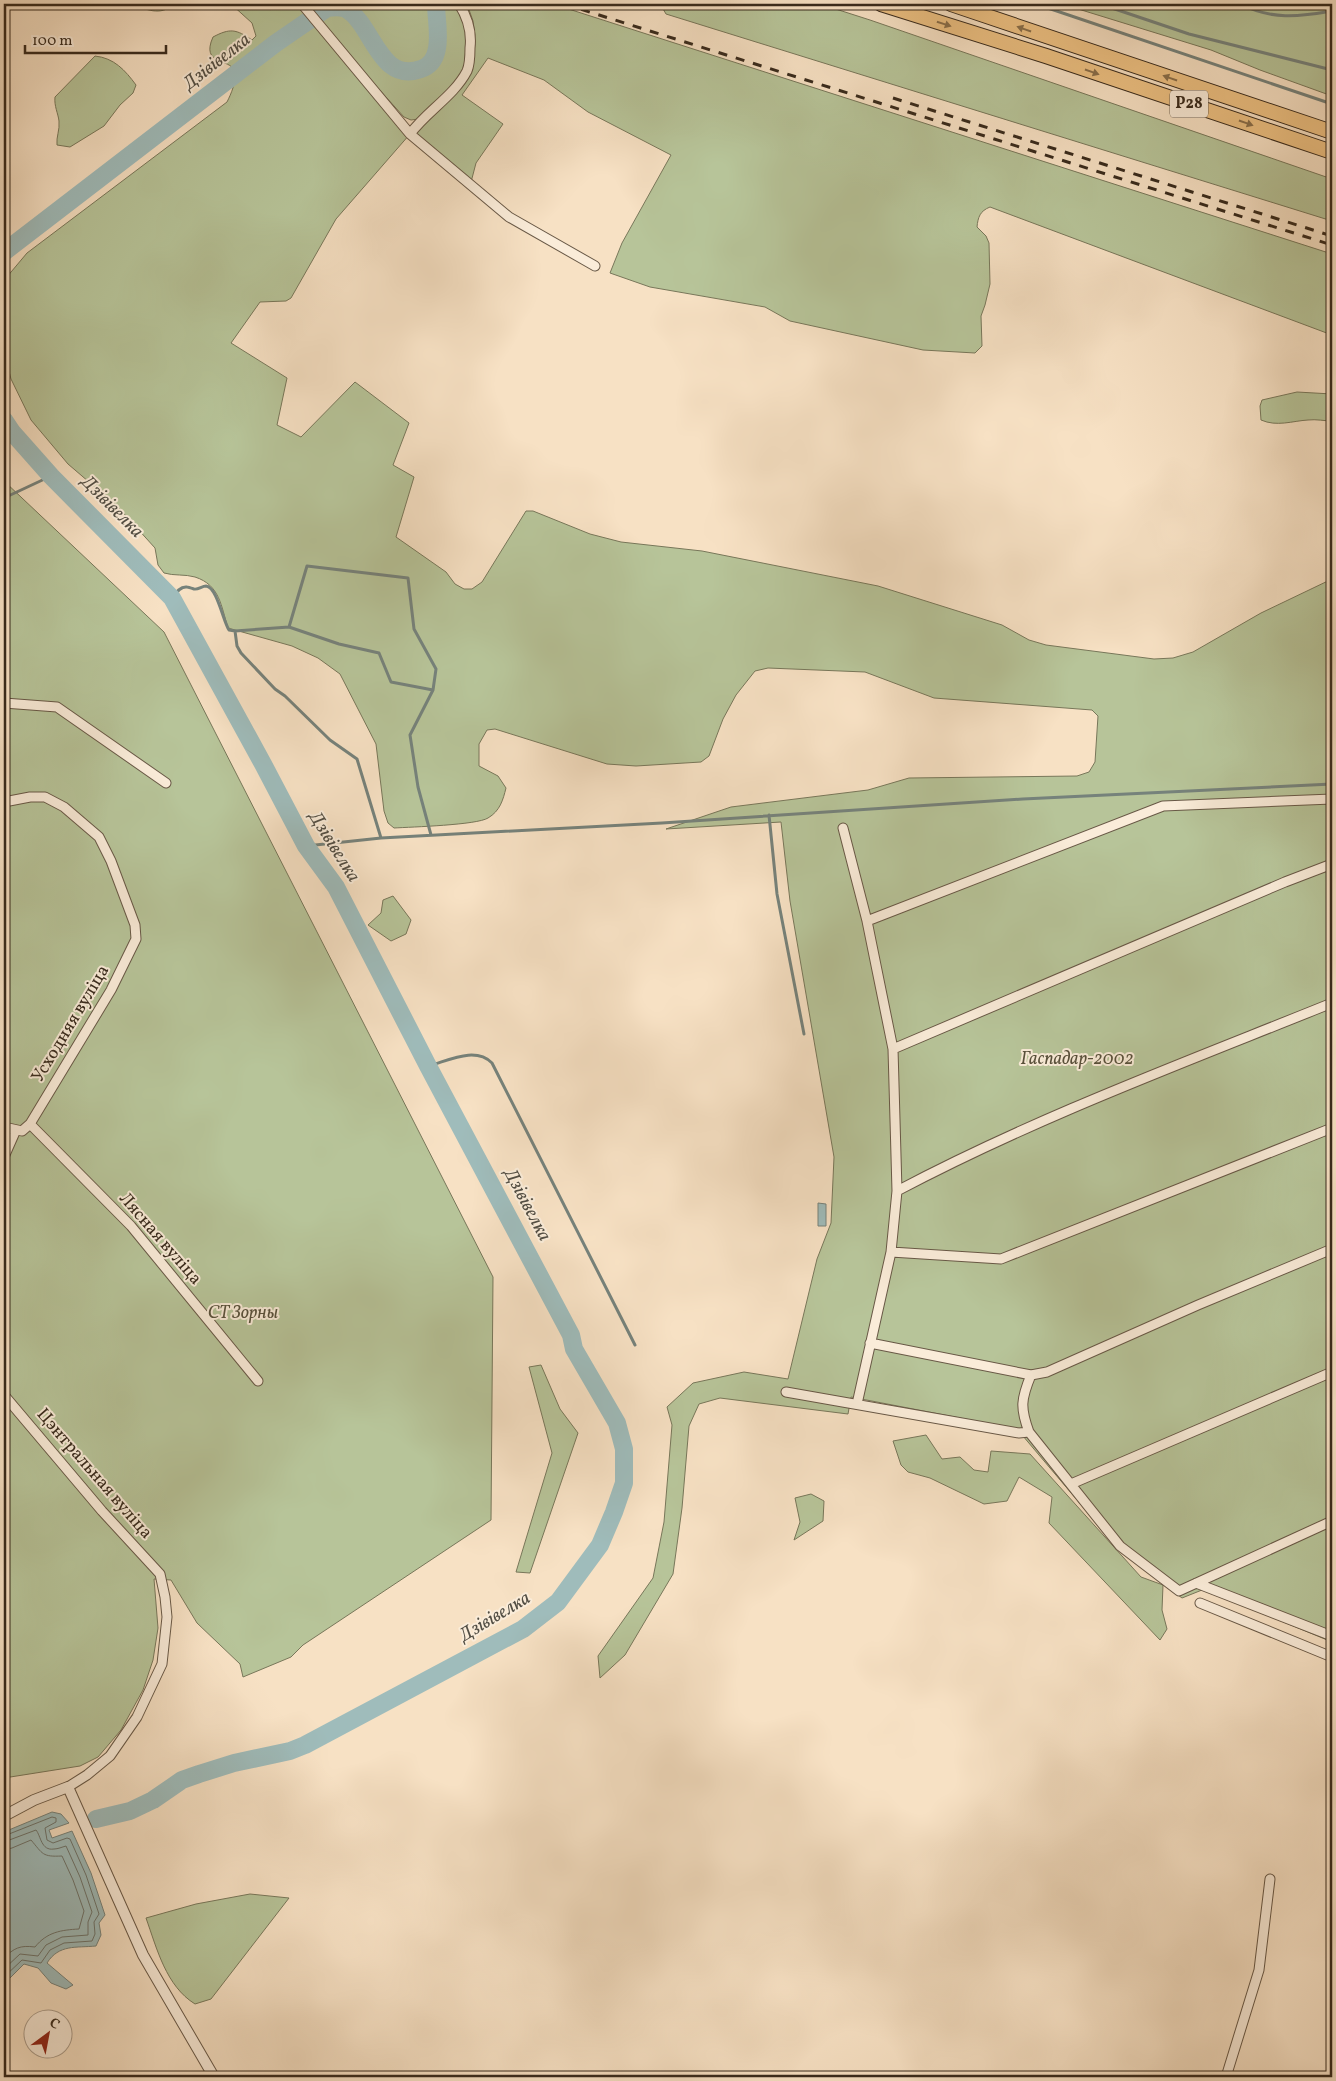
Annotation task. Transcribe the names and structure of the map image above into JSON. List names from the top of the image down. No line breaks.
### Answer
{"streets":{"highway":["Р28"],"street":["Усходняя вуліца","Лясная вуліца","Цэнтральная вуліца"]},"crossings":[["Усходняя вуліца","Лясная вуліца"]],"water":["Дзівівелка"],"parks":["Гаспадар-2002","СТ Зорны"],"scale_bar":"100 m","north":"top right"}
